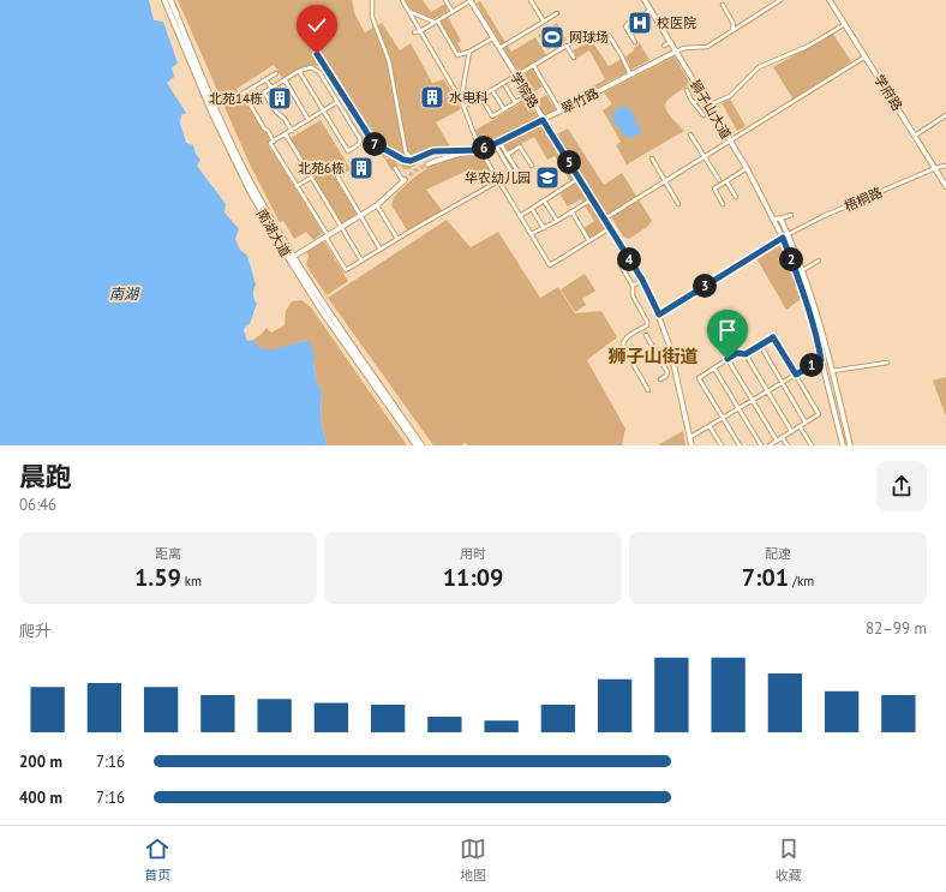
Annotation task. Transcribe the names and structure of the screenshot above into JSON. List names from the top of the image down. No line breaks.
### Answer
{"streets":{"main road":["南湖大道"],"street":["学院路","学府路","翠竹路","狮子山大道","梧桐路"]},"crossings":[["学院路","翠竹路"],["学府路","梧桐路"],["翠竹路","狮子山大道"],["狮子山大道","梧桐路"]],"districts":["狮子山街道"],"water":["南湖"],"places":{"hospital":["校医院"],"sports":["网球场"],"building":["水电科","北苑14栋","北苑6栋"],"school or university":["华农幼儿园"]},"page":{"pins":["7","6","5","2","4","3","1"],"heading":["晨跑","06:46"],"stats":[["距离","1.59 km"],["用时","11:09"],["配速","7:01 /km"]],"chart":["爬升","82–99 m"],"list":[{"name":"200 m","note":"7:16"},{"name":"400 m","note":"7:16"}],"tabs":["首页","地图","收藏"]}}
